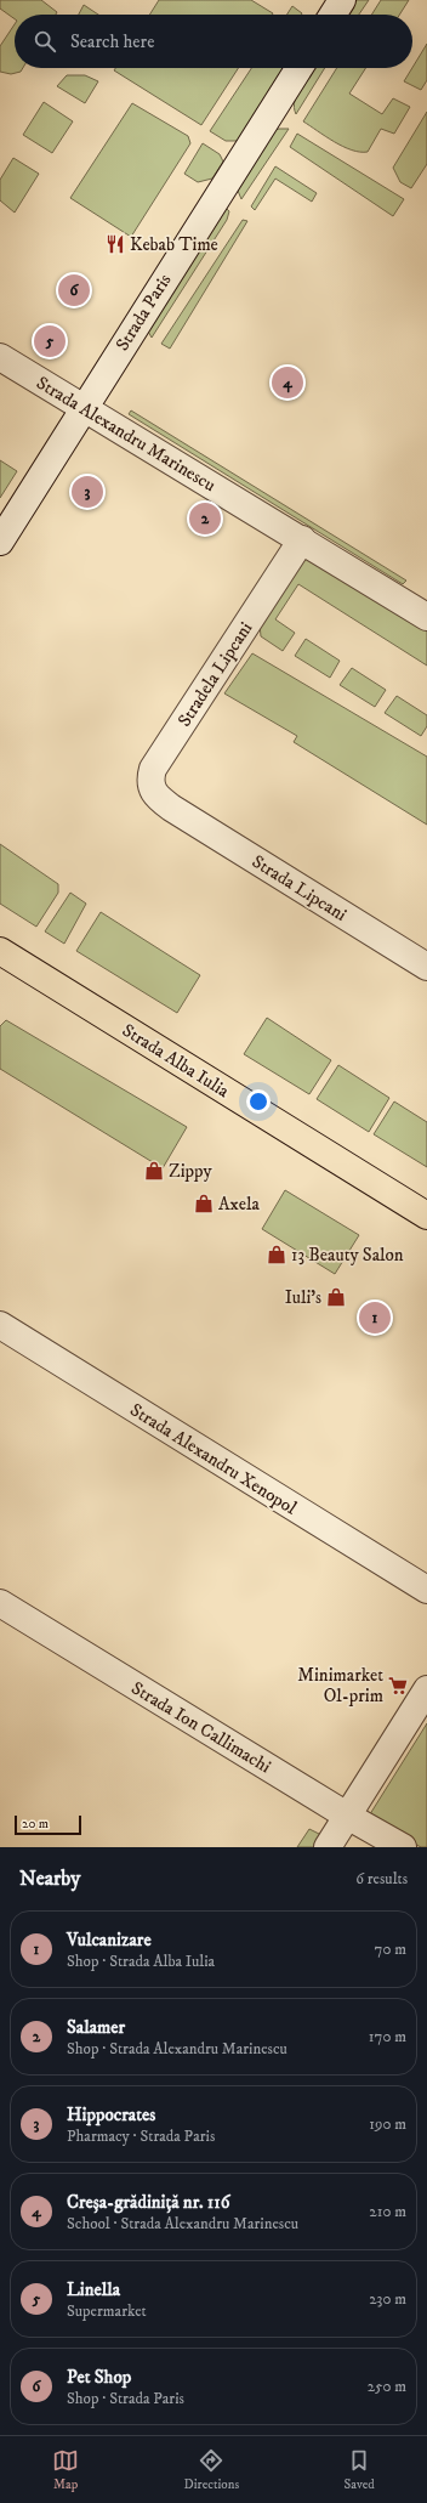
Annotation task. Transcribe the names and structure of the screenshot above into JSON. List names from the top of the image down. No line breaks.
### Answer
{"streets":{"main road":["Strada Alba Iulia"],"street":["Strada Paris","Strada Alexandru Marinescu","Stradela Lipcani","Strada Lipcani","Strada Alexandru Xenopol","Strada Ion Callimachi"]},"crossings":[["Strada Paris","Strada Alexandru Marinescu"],["Strada Alexandru Marinescu","Stradela Lipcani"],["Stradela Lipcani","Strada Lipcani"]],"places":{"restaurant":["Kebab Time"],"shop":["Zippy","Axela","13 Beauty Salon","Iuli's"],"supermarket":["Minimarket Ol-prim"]},"scale_bar":"20 m","page":{"search":"Search here","pins":["6","5","4","3","2","1"],"scale":"20 m","heading":["Nearby","6 results"],"list":[{"mark":"1","name":"Vulcanizare","note":"Shop · Strada Alba Iulia","value":"70 m"},{"mark":"2","name":"Salamer","note":"Shop · Strada Alexandru Marinescu","value":"170 m"},{"mark":"3","name":"Hippocrates","note":"Pharmacy · Strada Paris","value":"190 m"},{"mark":"4","name":"Creșa-grădiniță nr. 116","note":"School · Strada Alexandru Marinescu","value":"210 m"},{"mark":"5","name":"Linella","note":"Supermarket","value":"230 m"},{"mark":"6","name":"Pet Shop","note":"Shop · Strada Paris","value":"250 m"}],"nav":["Map","Directions","Saved"]}}
